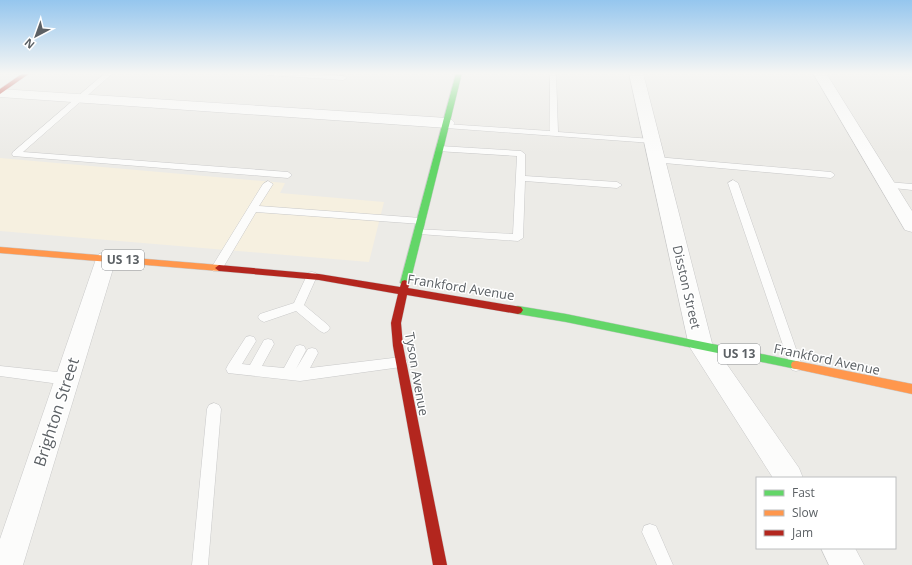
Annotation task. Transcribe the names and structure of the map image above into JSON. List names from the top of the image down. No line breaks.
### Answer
{"streets":{"main road":["US 13","Frankford Avenue","Tyson Avenue"],"street":["Disston Street","Brighton Street"]},"crossings":[["Frankford Avenue","Disston Street"],["Frankford Avenue","Tyson Avenue"],["Frankford Avenue","Brighton Street"]],"legend":["Fast","Slow","Jam"],"north":"bottom left"}
